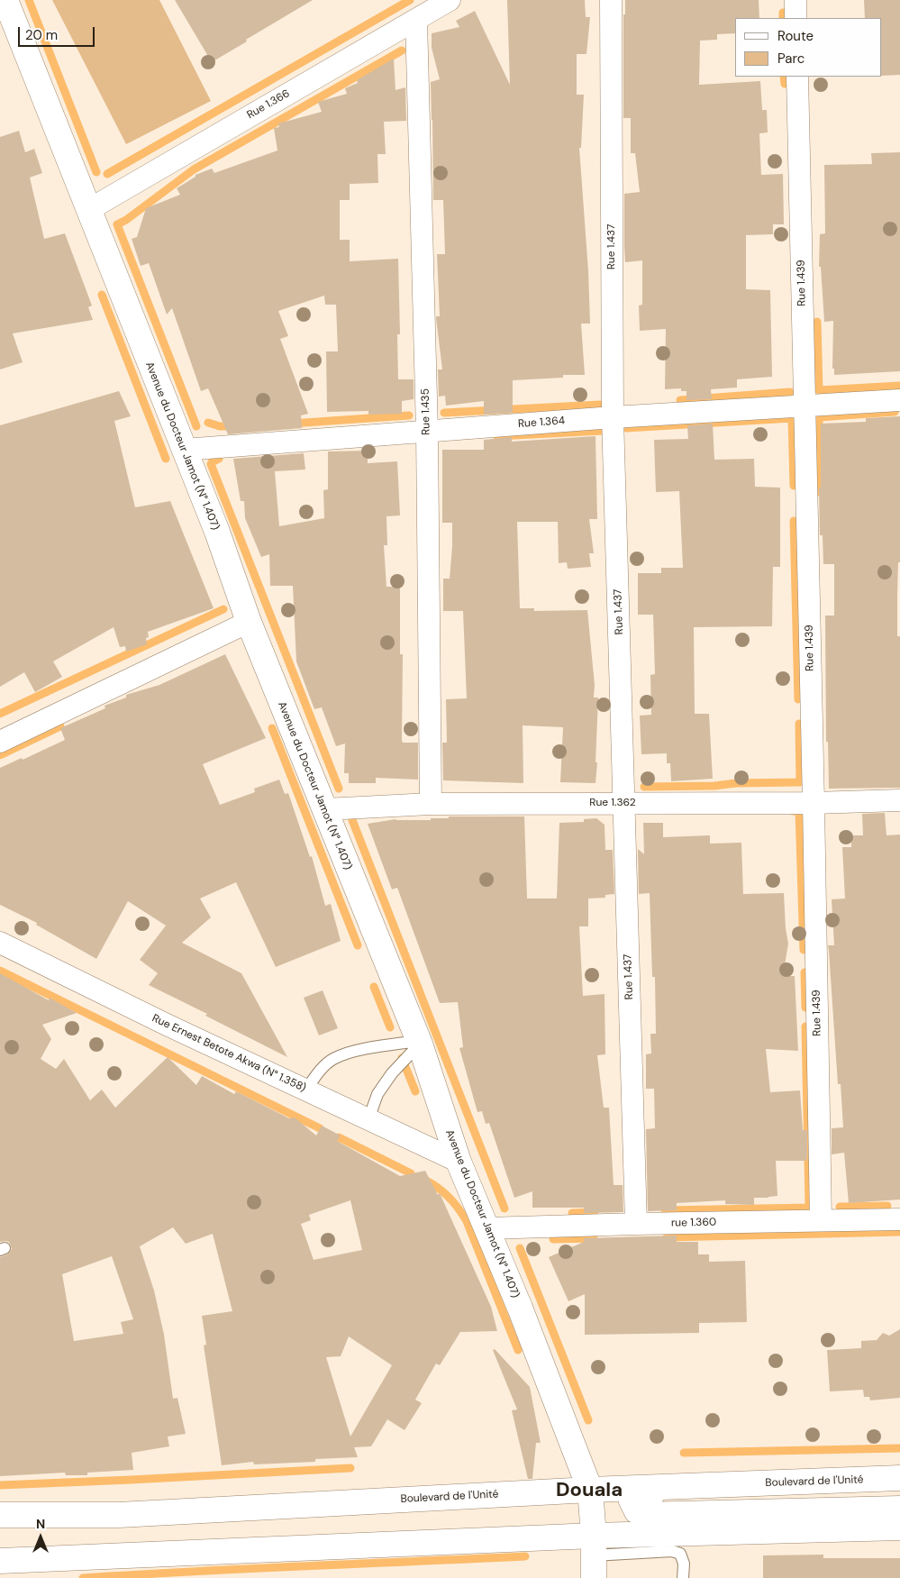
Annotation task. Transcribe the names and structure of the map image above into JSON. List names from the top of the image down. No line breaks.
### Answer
{"streets":{"main road":["Avenue du Docteur Jamot (N° 1.407)","Boulevard de l'Unité"],"street":["Rue 1.366","Rue 1.437","Rue 1.439","Rue 1.435","Rue 1.364","Rue 1.362","Rue Ernest Betote Akwa (N° 1.358)","rue 1.360"]},"crossings":[["Rue 1.366","Rue 1.435"],["Rue 1.366","Avenue du Docteur Jamot (N° 1.407)"],["Rue 1.437","Rue 1.364"],["Rue 1.437","Rue 1.362"],["Rue 1.437","rue 1.360"],["Rue 1.439","Rue 1.364"],["Rue 1.439","Rue 1.362"],["Rue 1.439","rue 1.360"],["Rue 1.435","Rue 1.364"],["Rue 1.435","Rue 1.362"],["Rue 1.364","Avenue du Docteur Jamot (N° 1.407)"],["Avenue du Docteur Jamot (N° 1.407)","Rue 1.362"],["Avenue du Docteur Jamot (N° 1.407)","Rue Ernest Betote Akwa (N° 1.358)"],["Avenue du Docteur Jamot (N° 1.407)","rue 1.360"],["Avenue du Docteur Jamot (N° 1.407)","Boulevard de l'Unité"]],"districts":["Douala"],"legend":["Route","Parc"],"scale_bar":"20 m","north":"top"}
